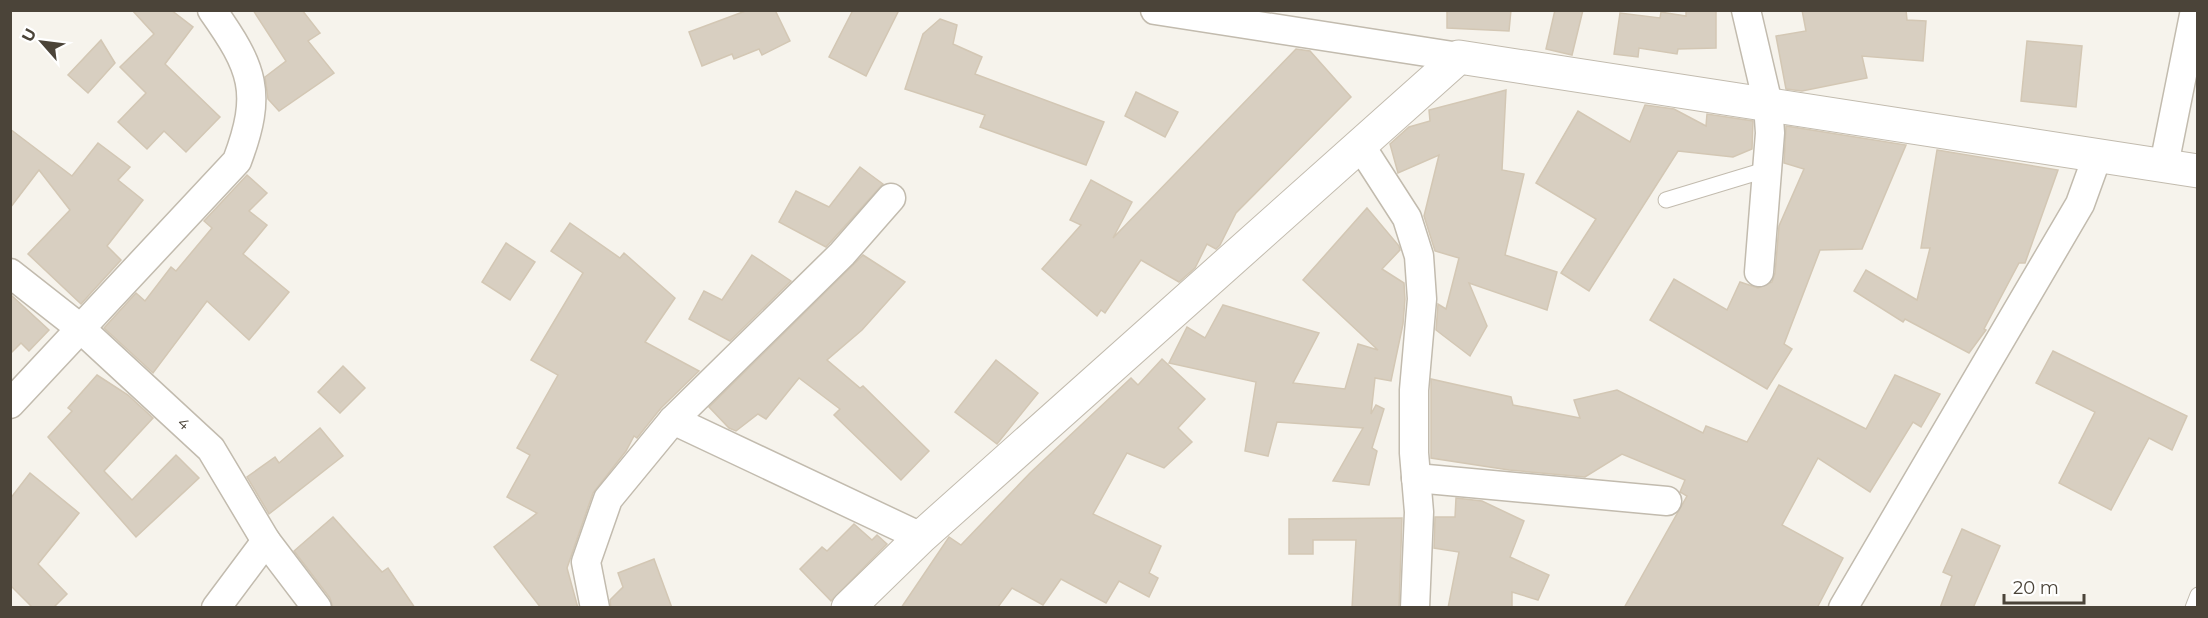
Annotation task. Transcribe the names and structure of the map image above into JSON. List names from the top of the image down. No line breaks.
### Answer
{"streets":{"street":["4"]},"scale_bar":"20 m","north":"top left"}
